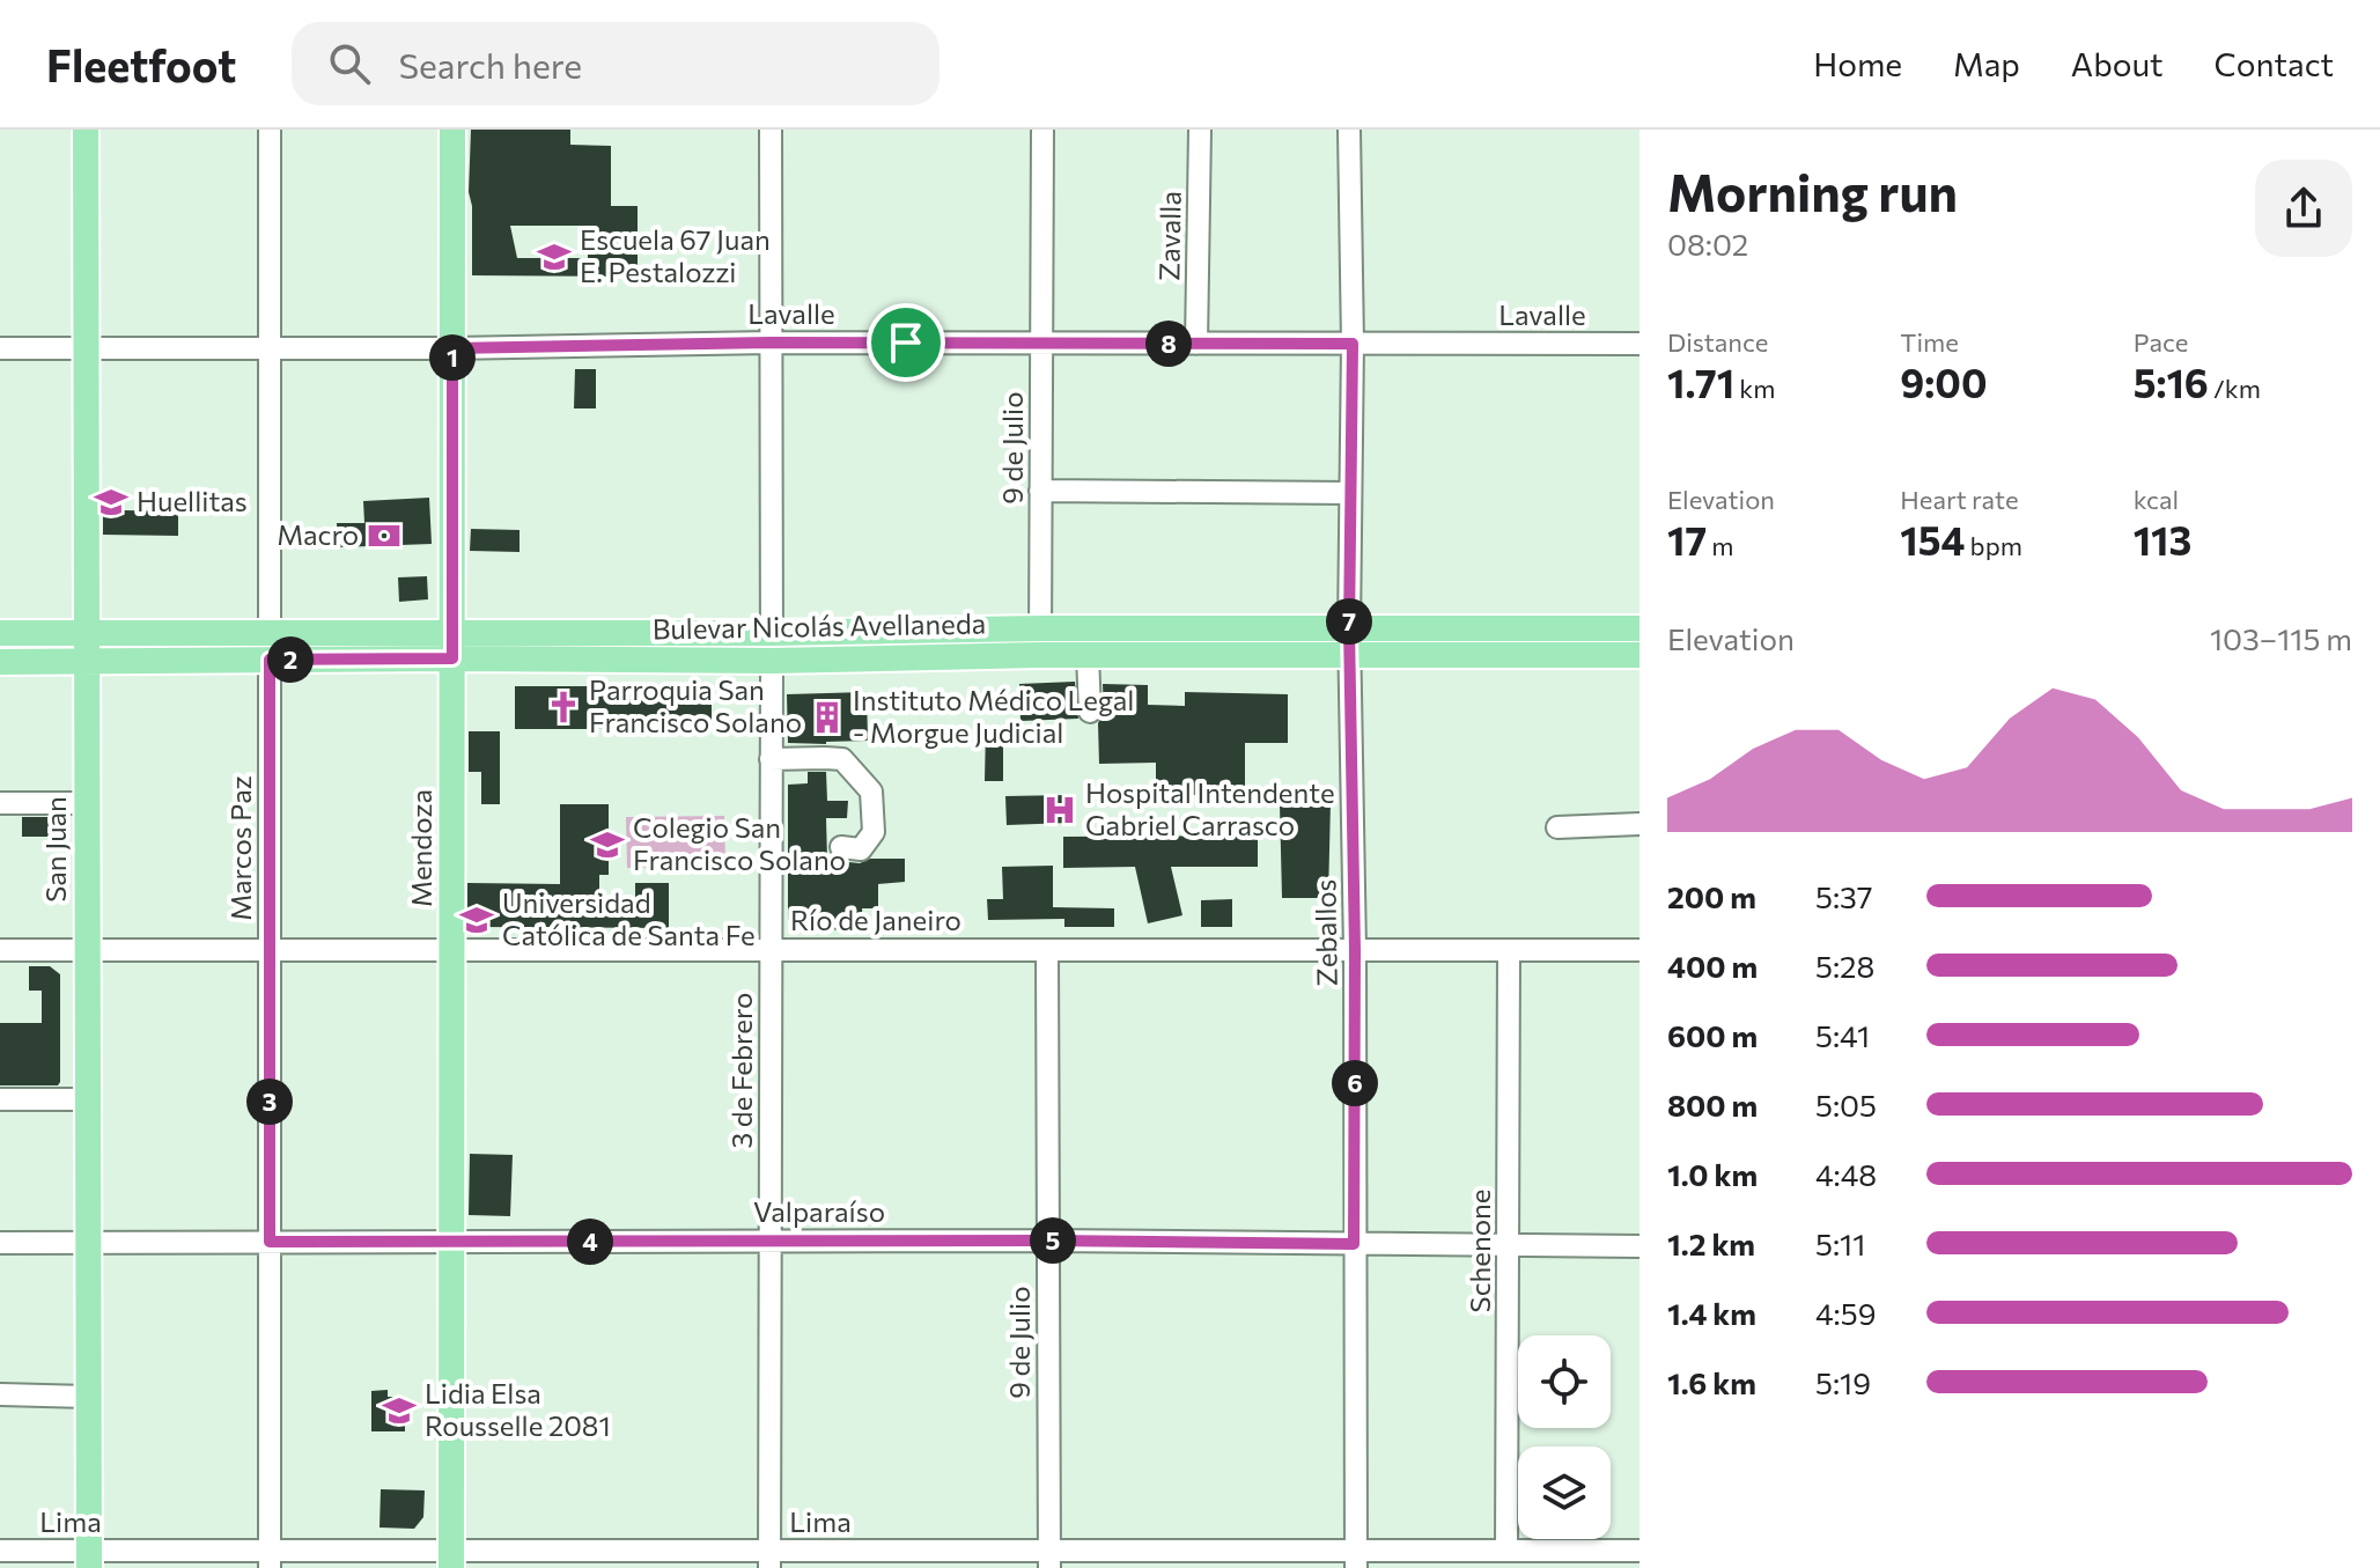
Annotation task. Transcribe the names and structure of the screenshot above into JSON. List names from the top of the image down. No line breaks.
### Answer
{"streets":{"main road":["Bulevar Nicolás Avellaneda","Mendoza","San Juan"],"street":["Zavalla","Lavalle","9 de Julio","Marcos Paz","Río de Janeiro","Zeballos","3 de Febrero","Valparaíso","Schenone","Lima"]},"crossings":[["Zavalla","Lavalle"],["Lavalle","9 de Julio"],["Lavalle","Marcos Paz"],["Lavalle","Mendoza"],["Lavalle","San Juan"],["Lavalle","Zeballos"],["Lavalle","3 de Febrero"],["9 de Julio","Bulevar Nicolás Avellaneda"],["9 de Julio","Río de Janeiro"],["9 de Julio","Valparaíso"],["9 de Julio","Lima"],["Bulevar Nicolás Avellaneda","Marcos Paz"],["Bulevar Nicolás Avellaneda","Mendoza"],["Bulevar Nicolás Avellaneda","San Juan"],["Bulevar Nicolás Avellaneda","Zeballos"],["Bulevar Nicolás Avellaneda","3 de Febrero"],["Marcos Paz","Río de Janeiro"],["Marcos Paz","Valparaíso"],["Marcos Paz","Lima"],["Mendoza","Río de Janeiro"],["Mendoza","Valparaíso"],["Mendoza","Lima"],["San Juan","Río de Janeiro"],["San Juan","Valparaíso"],["San Juan","Lima"],["Río de Janeiro","Zeballos"],["Río de Janeiro","3 de Febrero"],["Río de Janeiro","Schenone"],["Zeballos","Valparaíso"],["Zeballos","Lima"],["3 de Febrero","Valparaíso"],["3 de Febrero","Lima"],["Valparaíso","Schenone"],["Schenone","Lima"]],"places":{"school or university":["Escuela 67 Juan E. Pestalozzi","Huellitas","Colegio San Francisco Solano","Universidad Católica de Santa Fe","Lidia Elsa Rousselle 2081"],"bank":["Macro"],"church":["Parroquia San Francisco Solano"],"building":["Instituto Médico Legal - Morgue Judicial"],"hospital":["Hospital Intendente Gabriel Carrasco"]},"page":{"header":"Fleetfoot","search":"Search here","nav":["Home","Map","About","Contact"],"heading":["Morning run","08:02"],"stats":[["Distance","1.71 km"],["Time","9:00"],["Pace","5:16 /km"],["Elevation","17 m"],["Heart rate","154 bpm"],["kcal","113"]],"pins":["8","1","7","2","6","3","5","4"],"chart":["Elevation","103–115 m"],"list":[{"name":"200 m","note":"5:37"},{"name":"400 m","note":"5:28"},{"name":"600 m","note":"5:41"},{"name":"800 m","note":"5:05"},{"name":"1.0 km","note":"4:48"},{"name":"1.2 km","note":"5:11"},{"name":"1.4 km","note":"4:59"},{"name":"1.6 km","note":"5:19"}]}}
